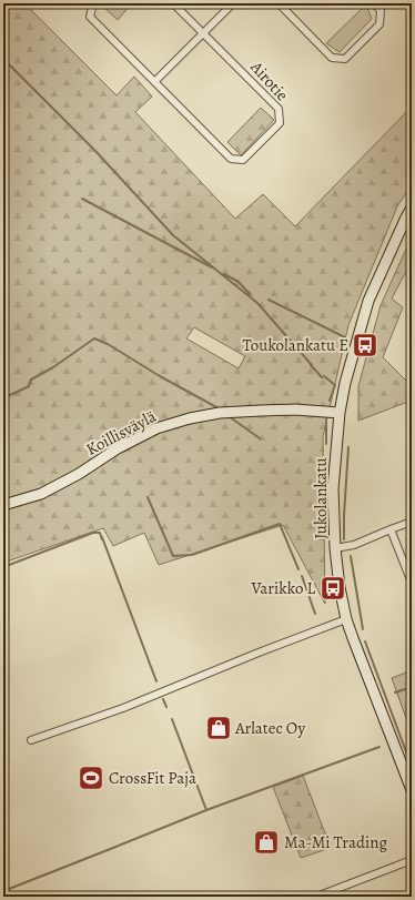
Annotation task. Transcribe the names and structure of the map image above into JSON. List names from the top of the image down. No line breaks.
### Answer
{"streets":{"main road":["Koillisväylä","Jukolankatu"],"street":["Airotie"]},"crossings":[["Koillisväylä","Jukolankatu"]],"places":{"bus stop":["Toukolankatu E","Varikko L"],"shop":["Arlatec Oy","Ma-Mi Trading"],"sports":["CrossFit Paja"]}}
